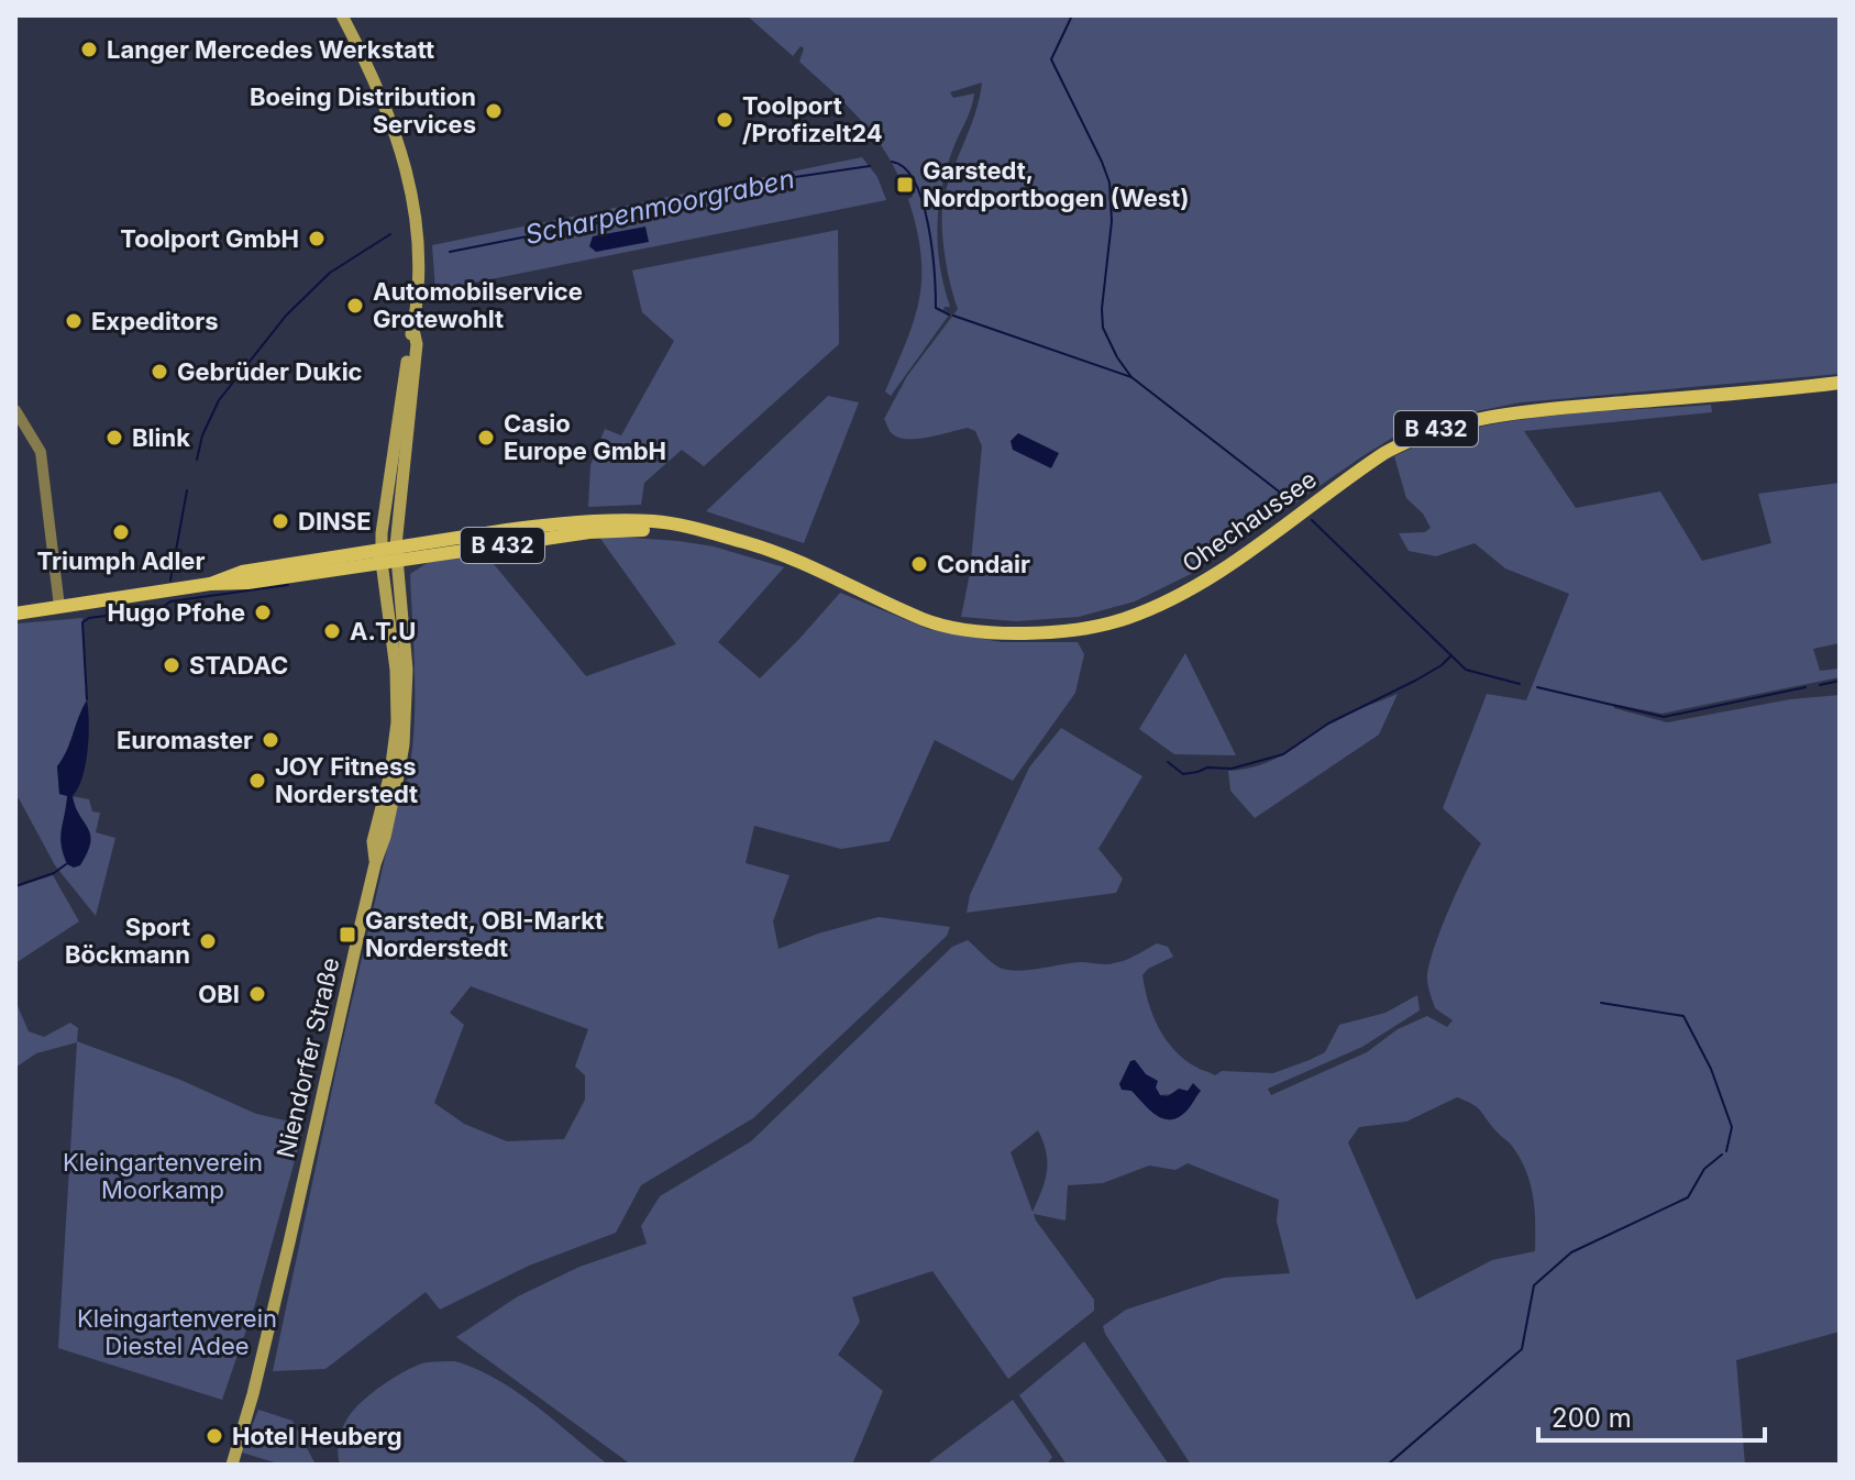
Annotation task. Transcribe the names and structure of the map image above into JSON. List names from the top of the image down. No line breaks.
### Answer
{"streets":{"main road":["B 432","Ohechaussee","Niendorfer Straße"]},"crossings":[["Ohechaussee","Niendorfer Straße"]],"water":["Scharpenmoorgraben"],"parks":["Kleingartenverein Moorkamp","Kleingartenverein Diestel Adee"],"places":{"other":["Langer Mercedes Werkstatt","Boeing Distribution Services","Toolport /Profizelt24","Toolport GmbH","Automobilservice Grotewohlt","Expeditors","Gebrüder Dukic","Blink","Casio Europe GmbH","DINSE","Triumph Adler","Condair","Hugo Pfohe","A.T.U","STADAC","Euromaster","JOY Fitness Norderstedt","Sport Böckmann","OBI","Hotel Heuberg"],"transit":["Garstedt, Nordportbogen (West)","Garstedt, OBI-Markt Norderstedt"]},"scale_bar":"200 m"}
